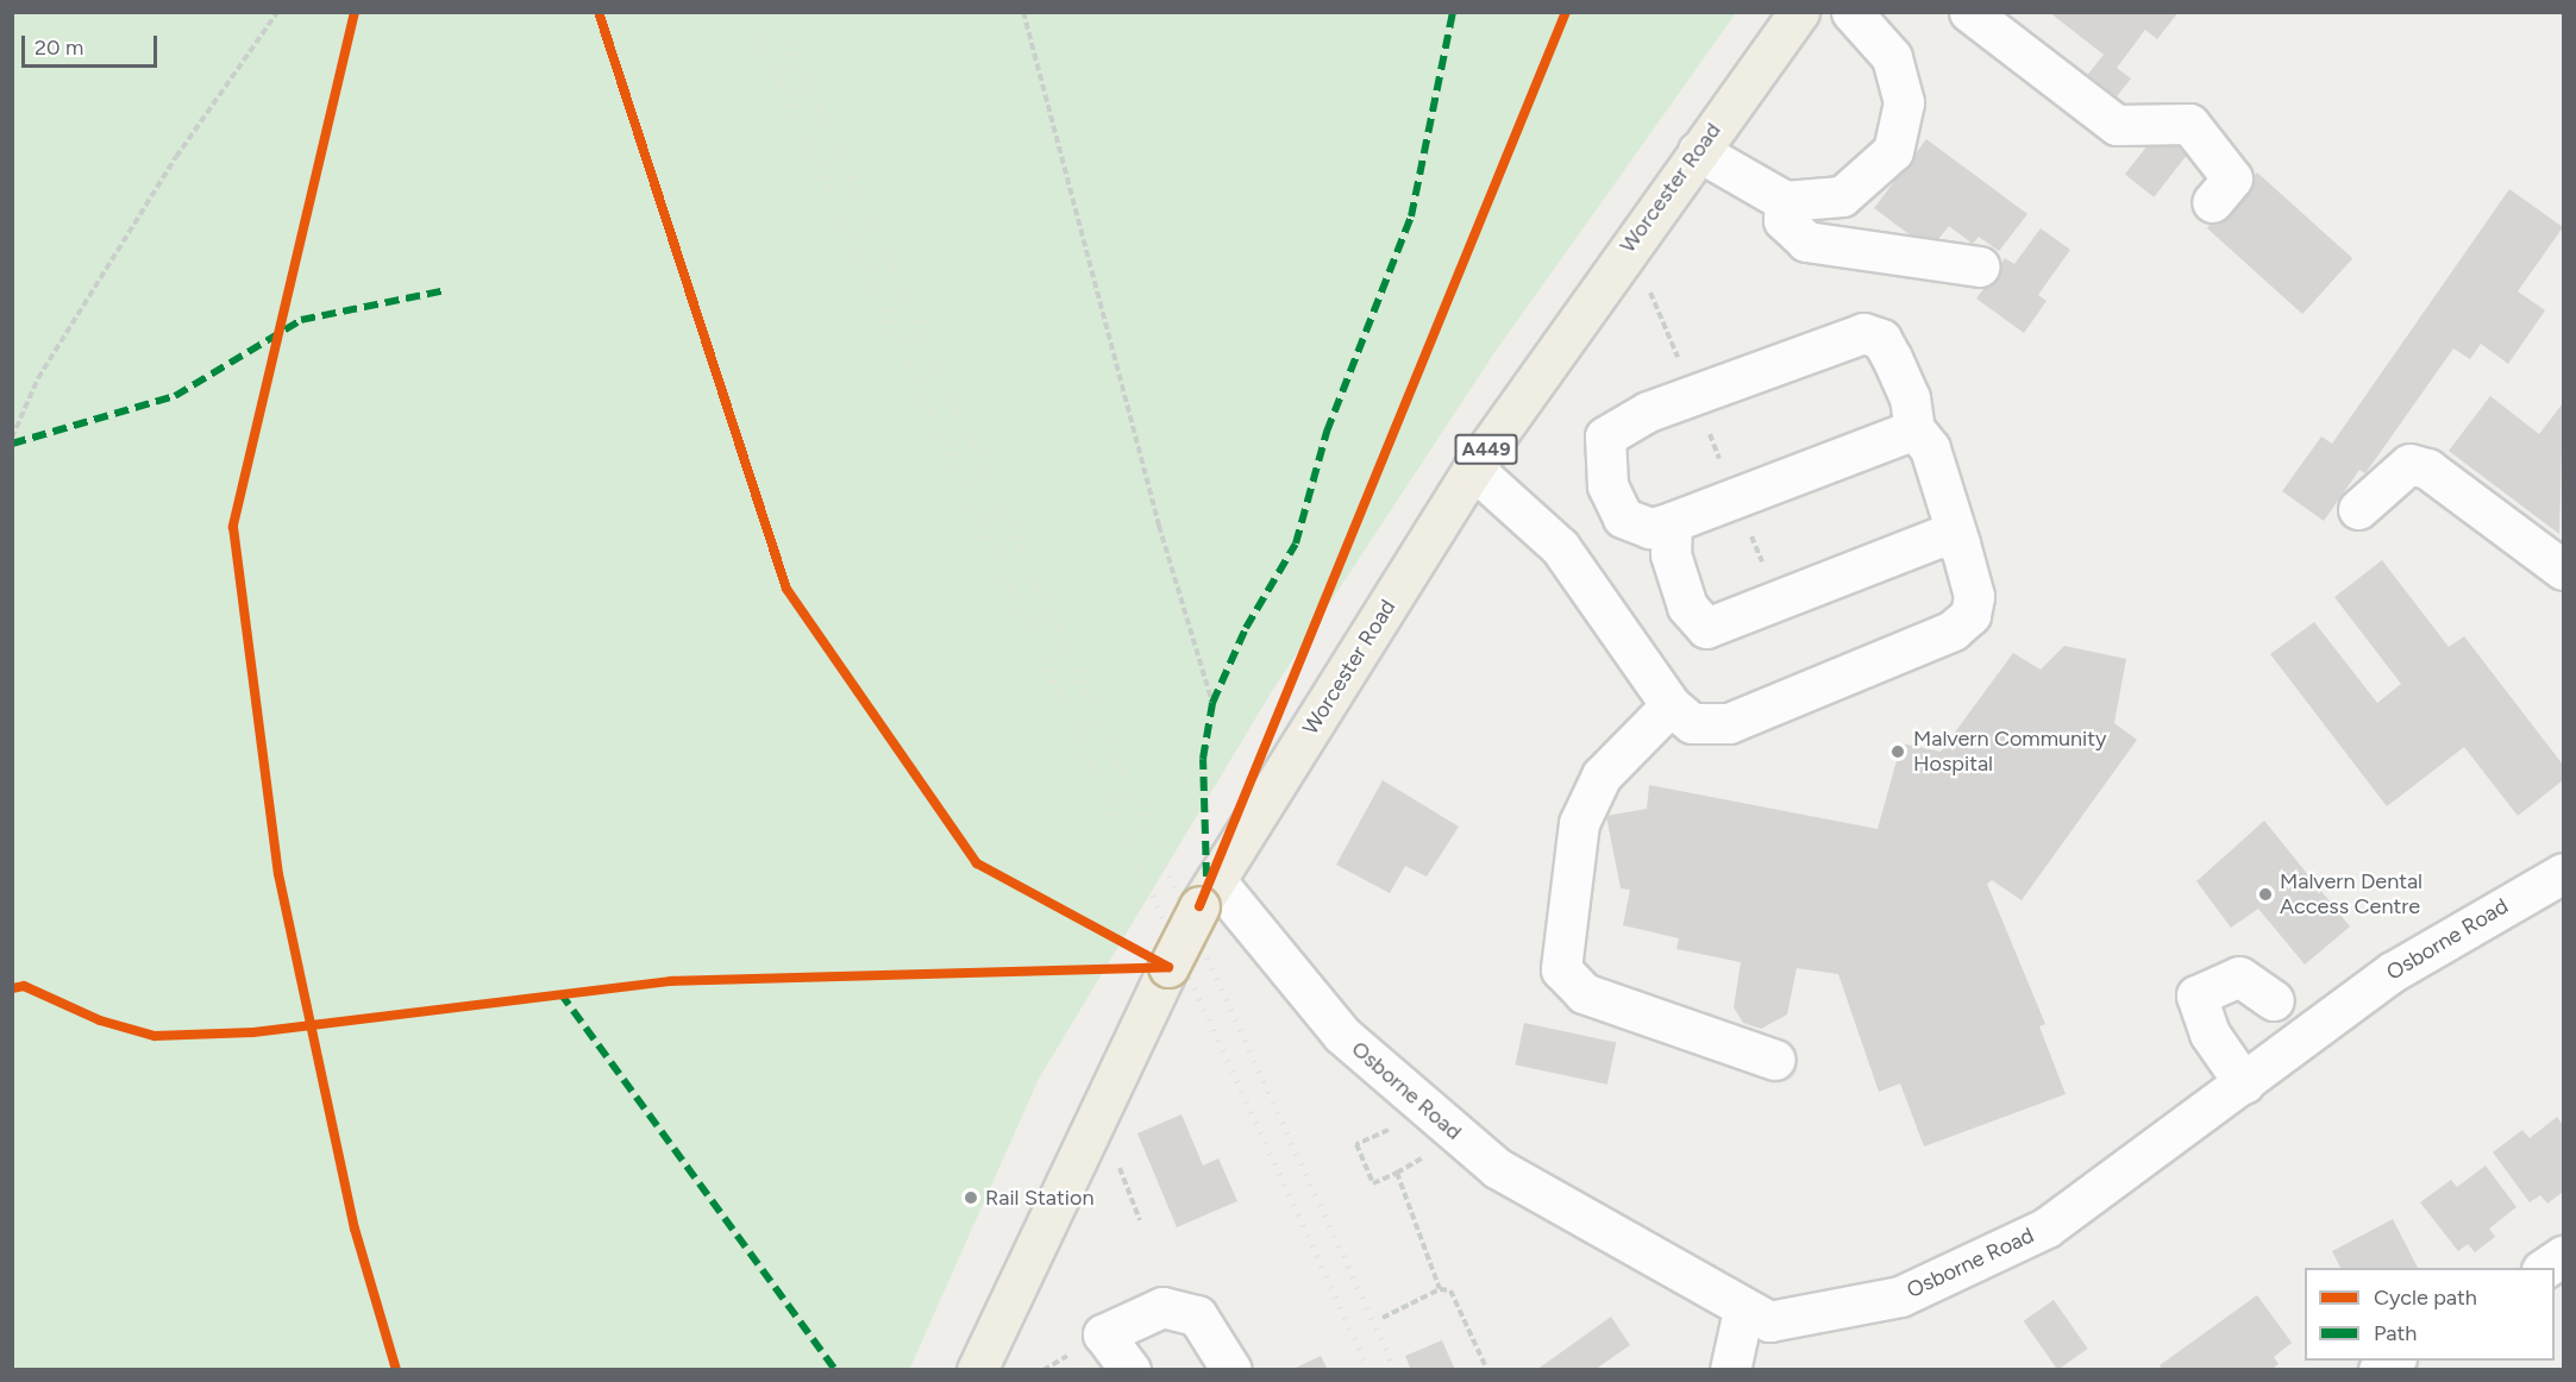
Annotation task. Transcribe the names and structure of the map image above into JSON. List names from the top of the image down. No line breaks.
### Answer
{"streets":{"highway":["Worcester Road","A449"],"street":["Osborne Road"]},"crossings":[["Worcester Road","Osborne Road"]],"places":["Malvern Community Hospital","Malvern Dental Access Centre","Rail Station"],"legend":["Cycle path","Path"],"scale_bar":"20 m"}
